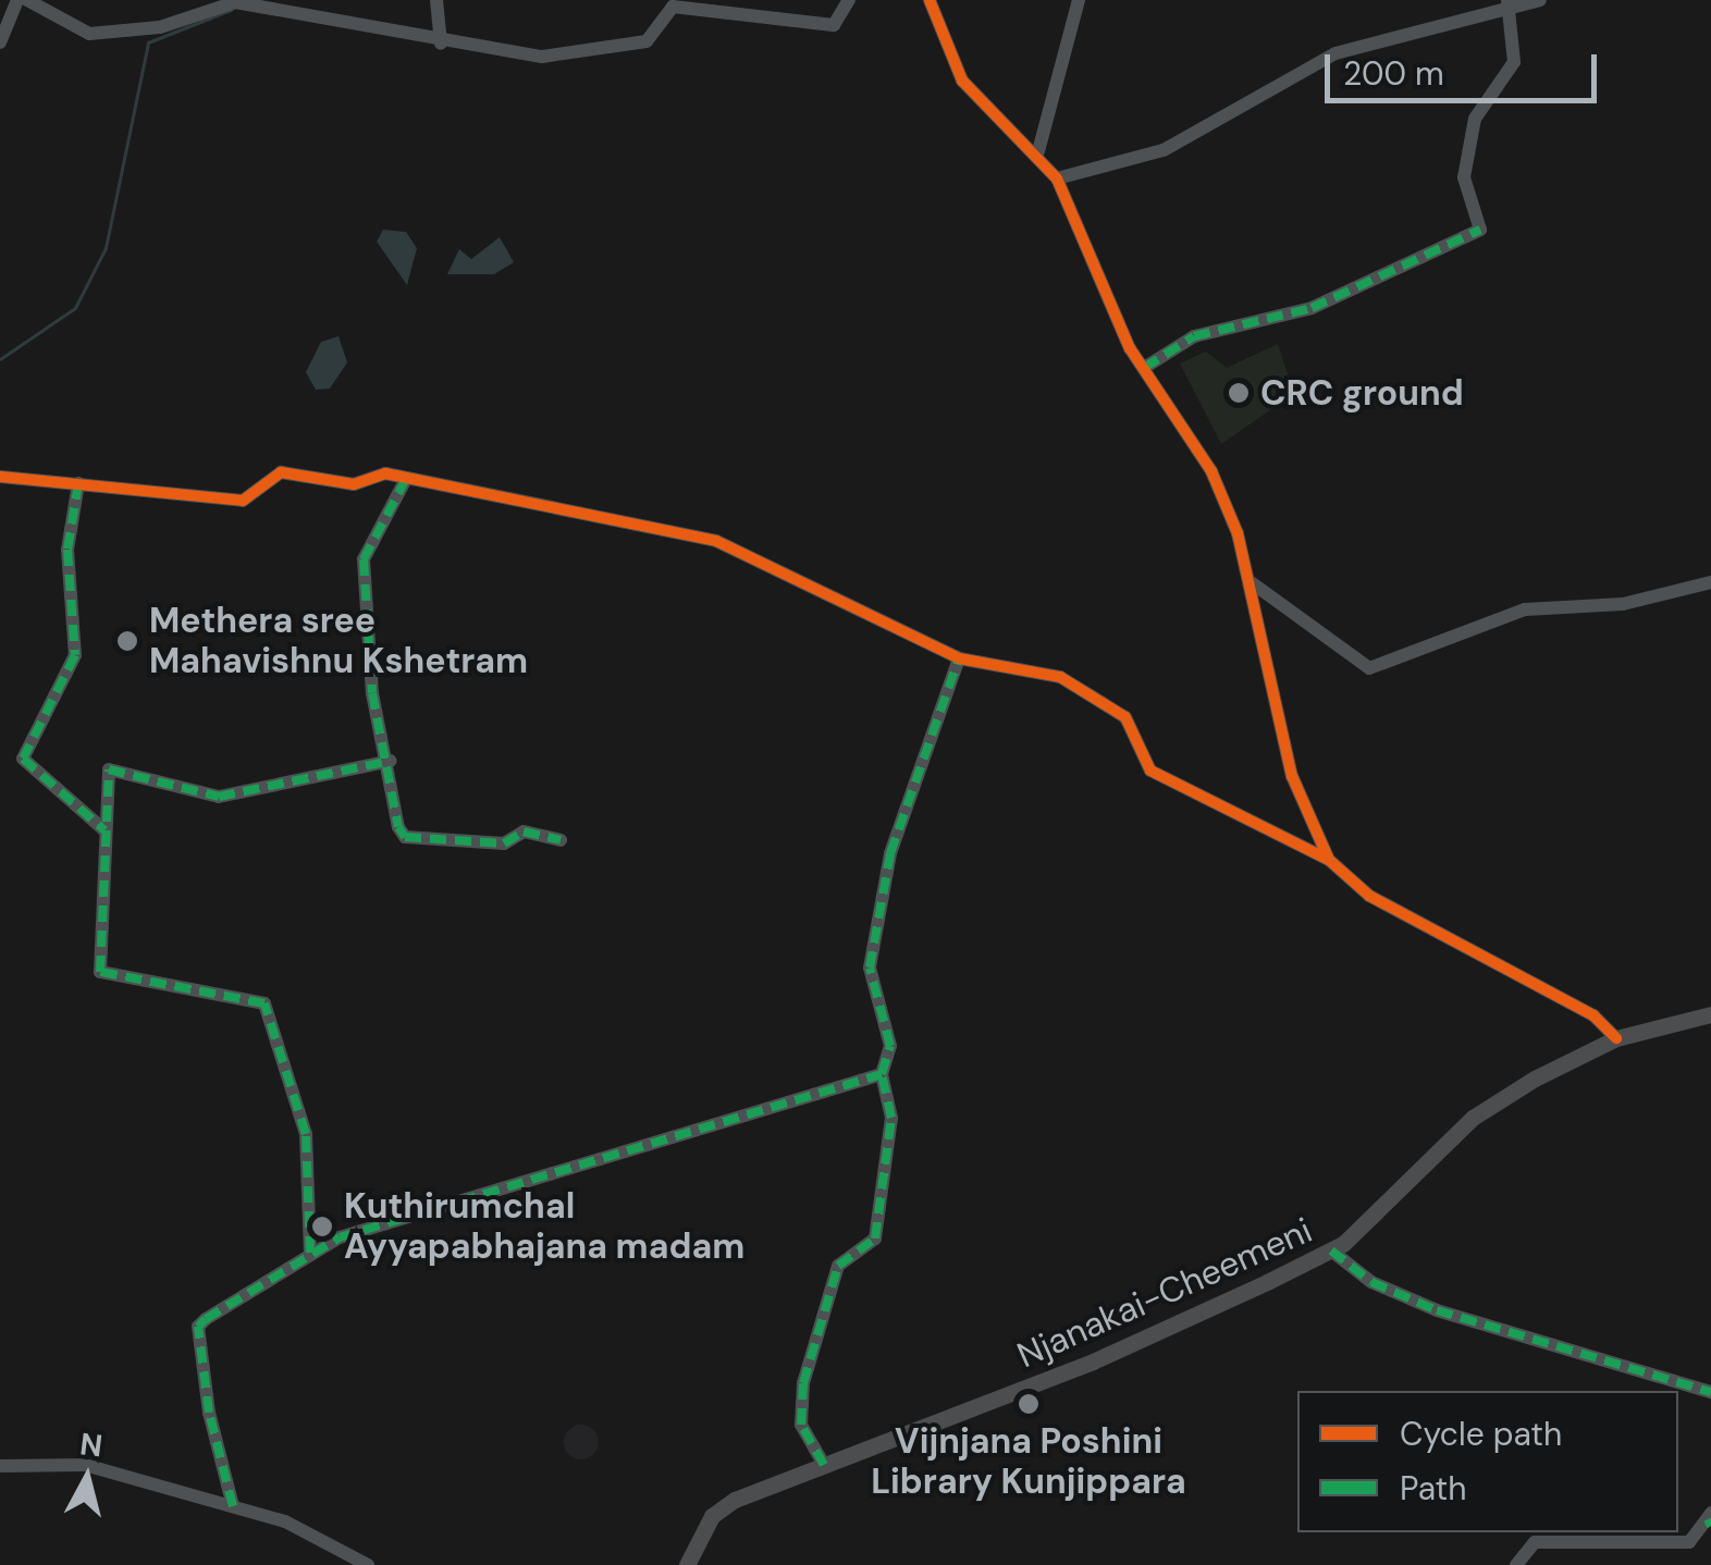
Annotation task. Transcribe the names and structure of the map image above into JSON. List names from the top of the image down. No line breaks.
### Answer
{"streets":{"main road":["Njanakai-Cheemeni"]},"places":["CRC ground","Methera sree Mahavishnu Kshetram","Kuthirumchal Ayyapabhajana madam","Vijnjana Poshini Library Kunjippara"],"legend":["Cycle path","Path"],"scale_bar":"200 m","north":"top"}
